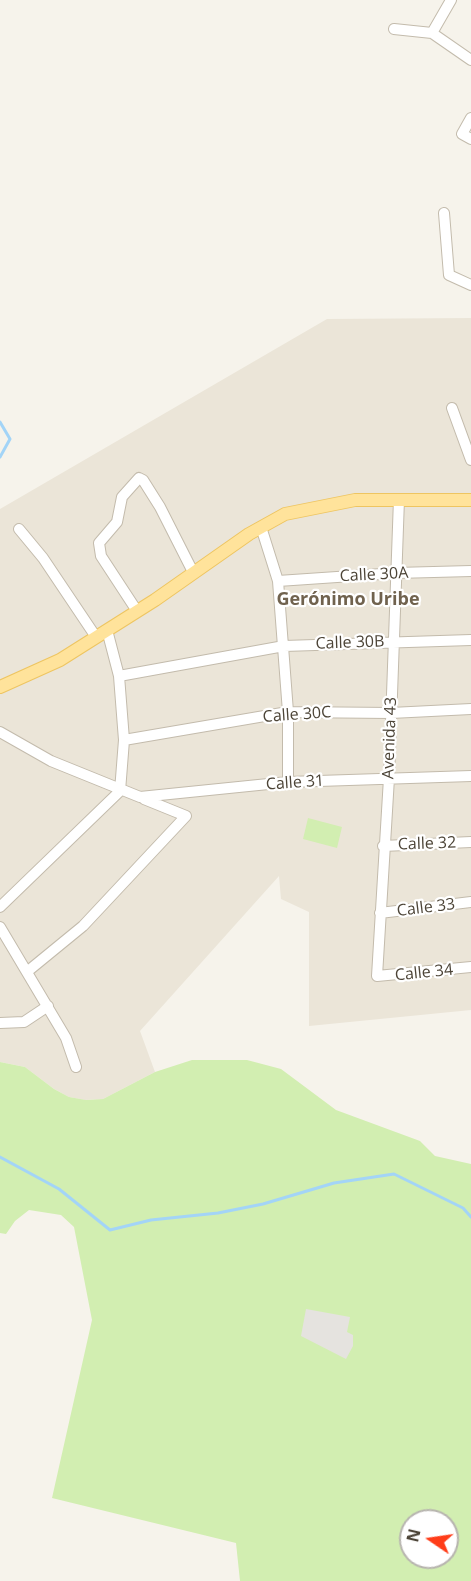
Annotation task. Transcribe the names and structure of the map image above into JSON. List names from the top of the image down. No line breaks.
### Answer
{"streets":{"street":["Calle 30A","Calle 30B","Calle 30C","Avenida 43","Calle 31","Calle 32","Calle 33","Calle 34"]},"crossings":[["Calle 30A","Avenida 43"],["Calle 30B","Avenida 43"],["Calle 30C","Avenida 43"],["Avenida 43","Calle 31"],["Avenida 43","Calle 32"],["Avenida 43","Calle 33"],["Avenida 43","Calle 34"]],"districts":["Gerónimo Uribe"],"north":"left"}
